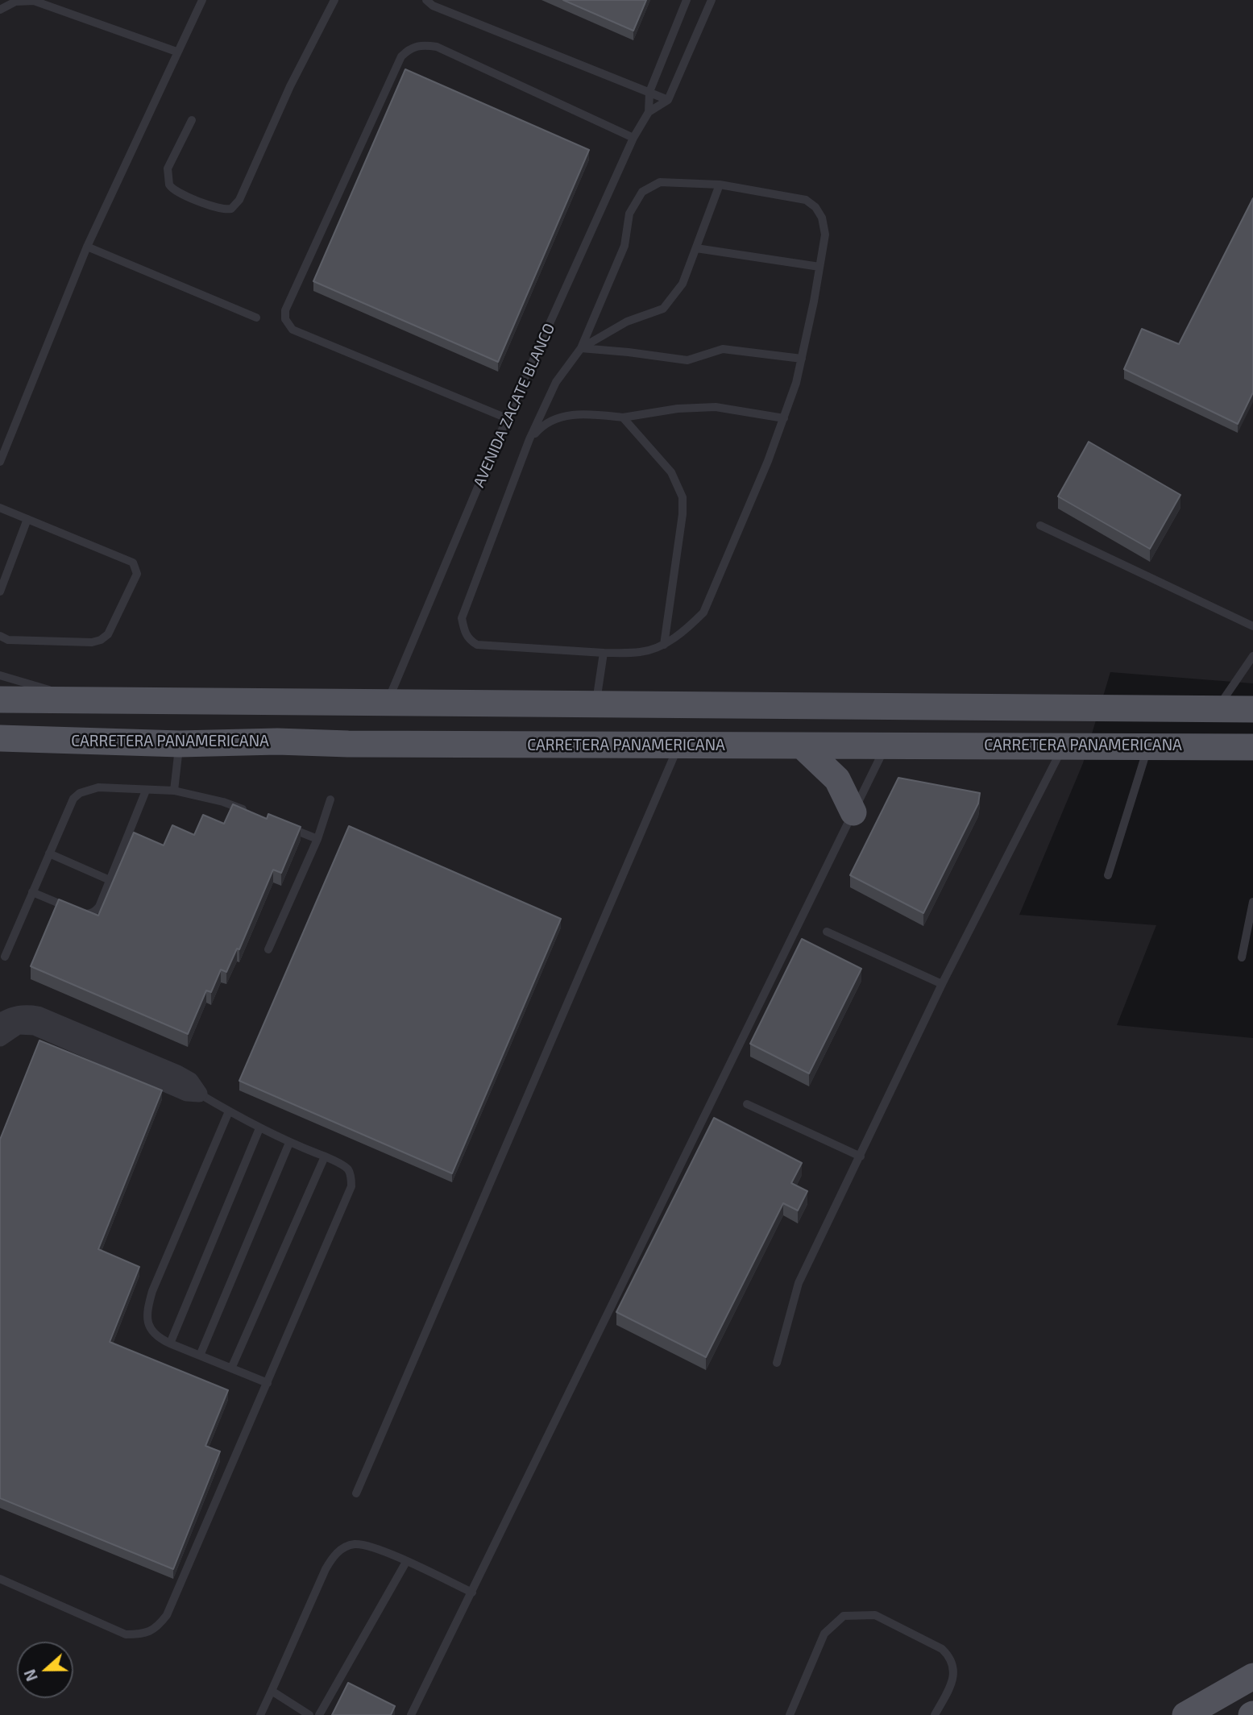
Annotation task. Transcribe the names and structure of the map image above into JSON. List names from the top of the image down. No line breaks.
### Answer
{"streets":{"main road":["CARRETERA PANAMERICANA"],"lane":["AVENIDA ZACATE BLANCO"]},"north":"left"}
